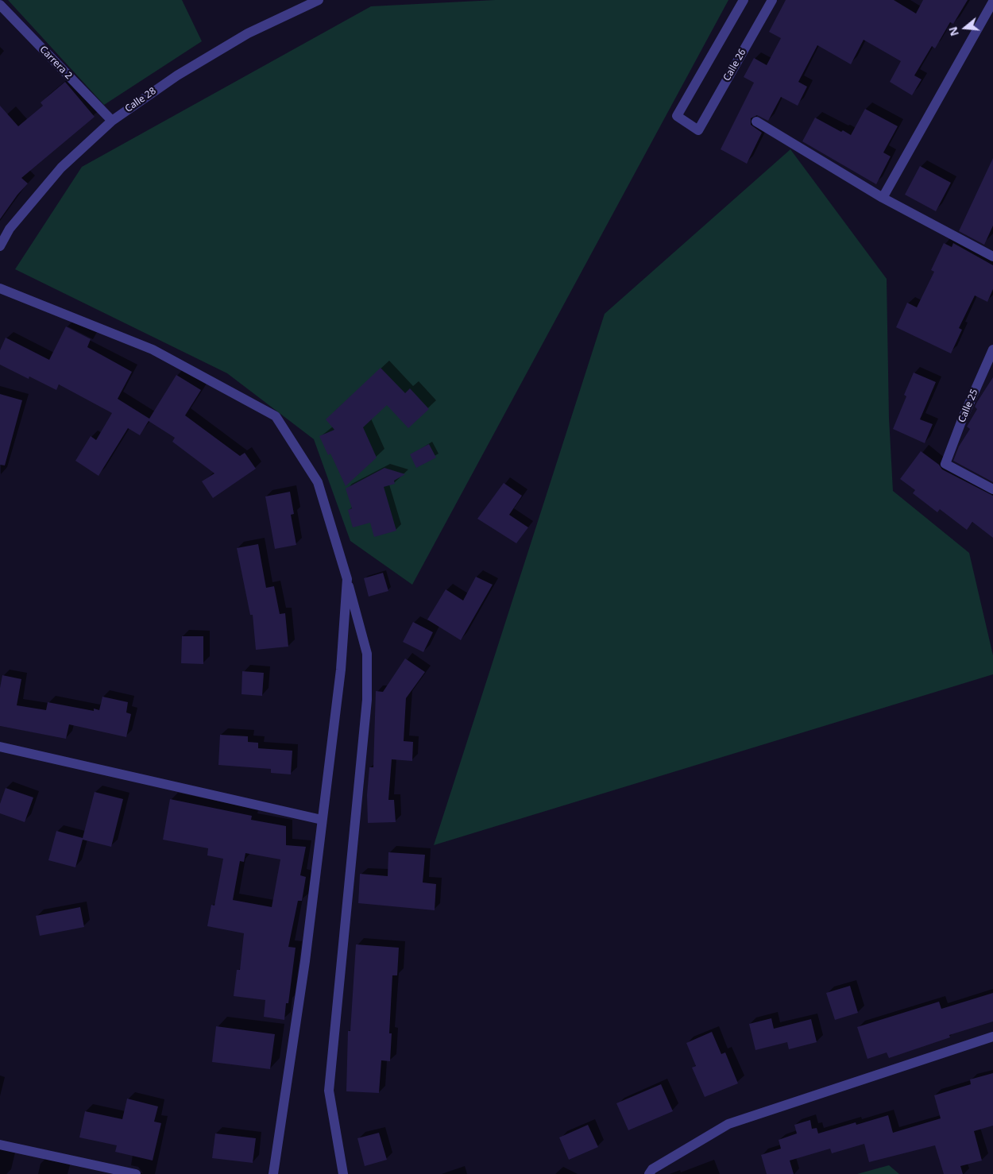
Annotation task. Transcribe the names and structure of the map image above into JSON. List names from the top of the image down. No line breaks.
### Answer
{"streets":{"street":["Carrera 2","Calle 26","Calle 28","Calle 25"]},"crossings":[["Carrera 2","Calle 28"]],"north":"left"}
